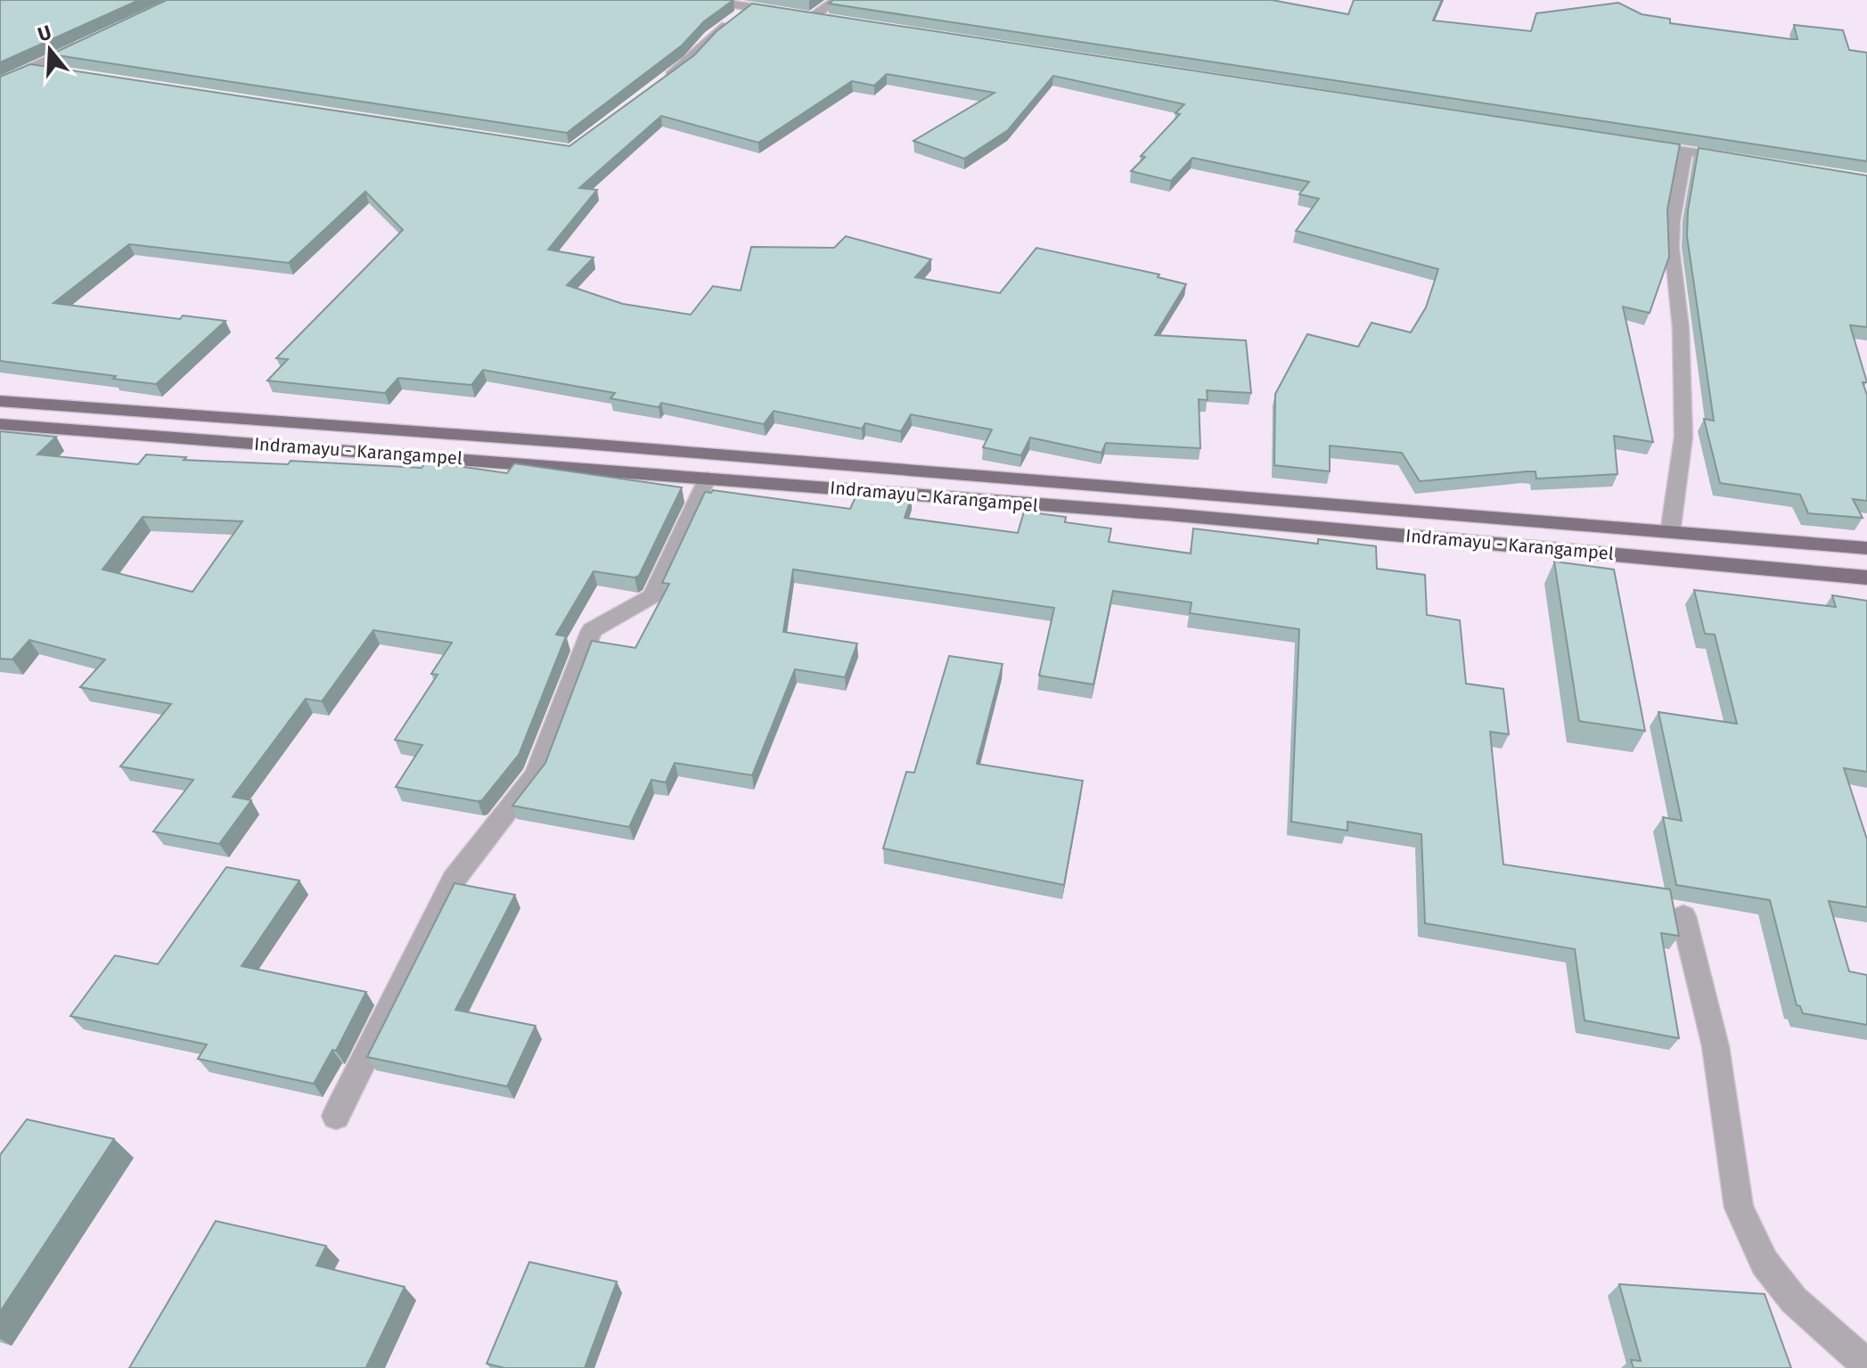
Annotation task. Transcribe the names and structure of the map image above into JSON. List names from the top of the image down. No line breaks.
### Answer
{"streets":{"main road":["Indramayu - Karangampel"]},"north":"top"}
